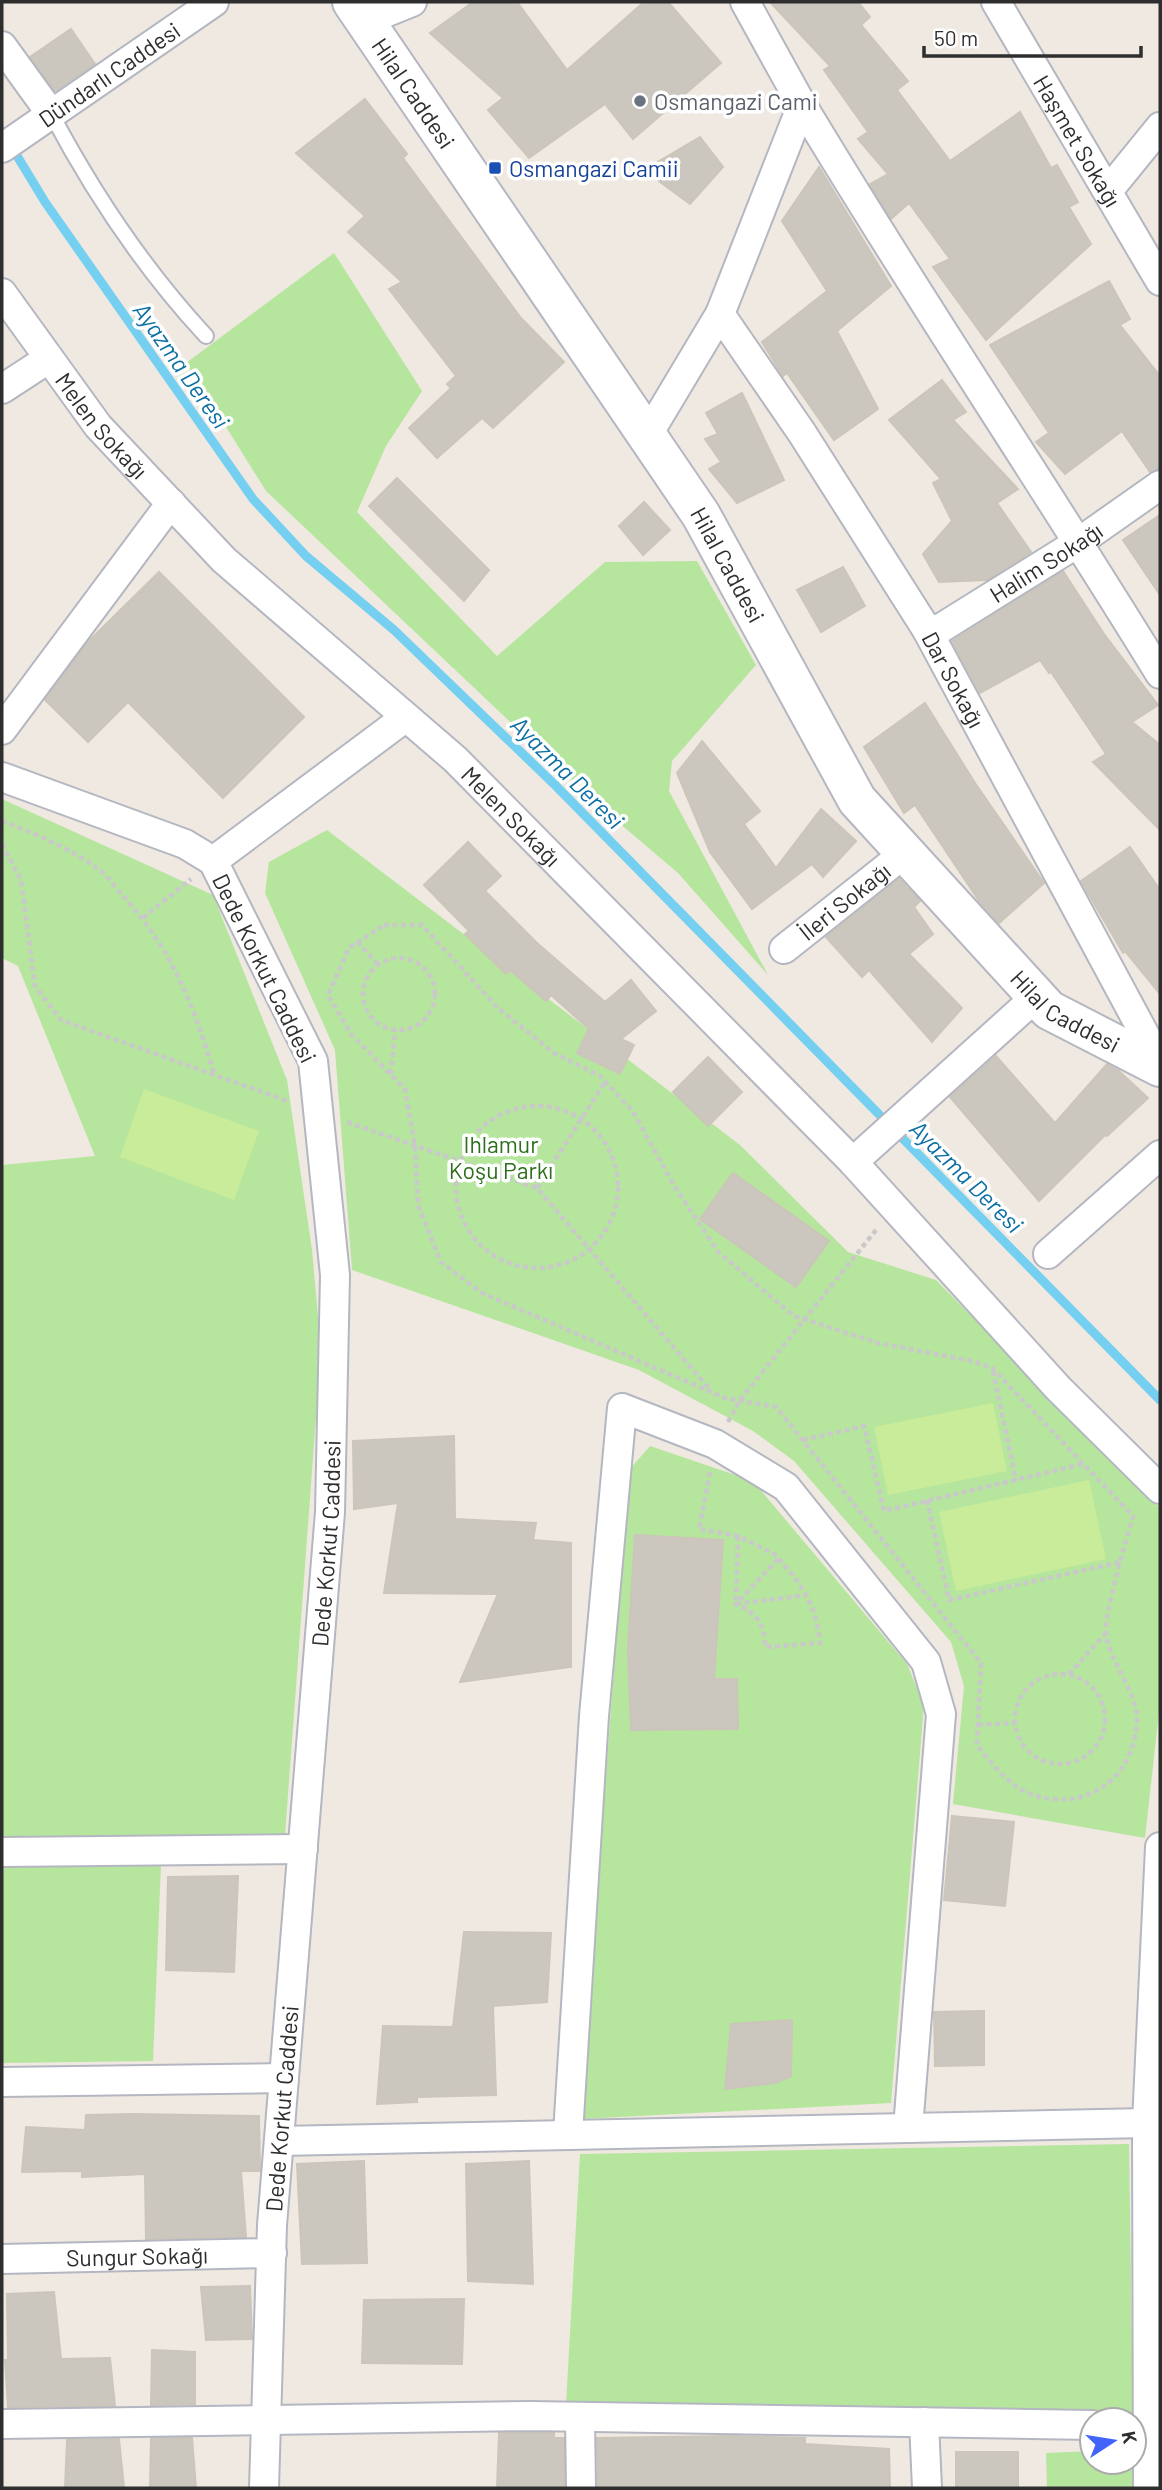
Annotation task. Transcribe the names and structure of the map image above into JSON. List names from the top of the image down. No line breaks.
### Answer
{"streets":{"street":["Dündarlı Caddesi","Hilal Caddesi","Haşmet Sokağı","Melen Sokağı","Halim Sokağı","Dar Sokağı","İleri Sokağı","Dede Korkut Caddesi","Sungur Sokağı"]},"crossings":[["Hilal Caddesi","Dar Sokağı"],["Hilal Caddesi","İleri Sokağı"],["Melen Sokağı","Dede Korkut Caddesi"],["Halim Sokağı","Dar Sokağı"],["Dede Korkut Caddesi","Sungur Sokağı"]],"water":["Ayazma Deresi"],"parks":["Ihlamur Koşu Parkı"],"places":{"other":["Osmangazi Cami"],"transit":["Osmangazi Camii"]},"scale_bar":"50 m","north":"right"}
